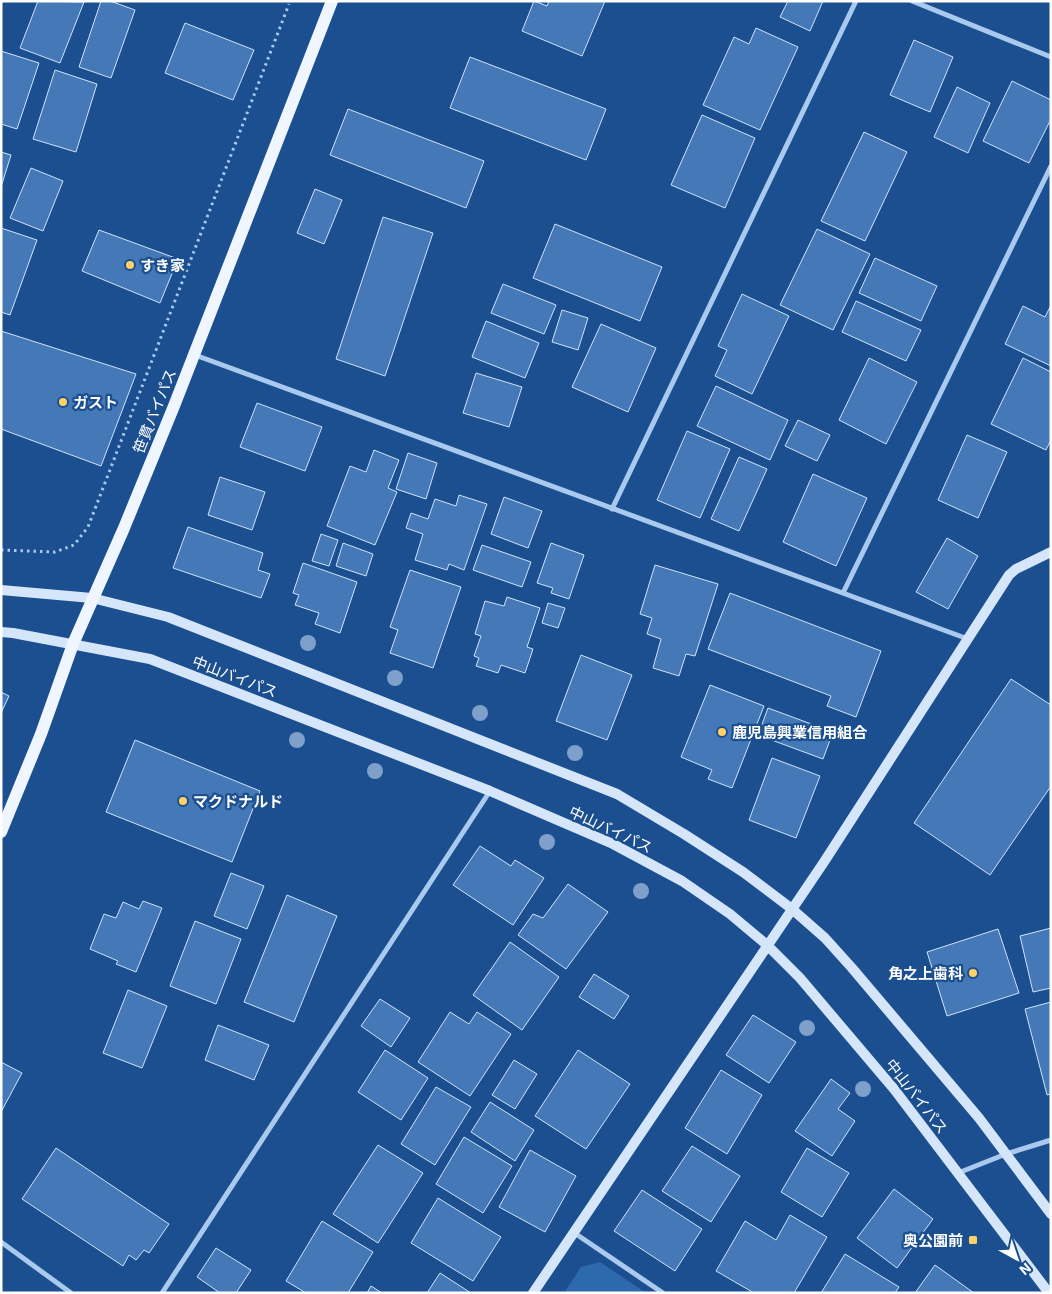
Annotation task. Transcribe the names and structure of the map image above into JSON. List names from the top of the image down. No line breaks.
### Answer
{"streets":{"main road":["笹貫バイパス"],"street":["中山バイパス"]},"crossings":[["笹貫バイパス","中山バイパス"]],"places":{"other":["すき家","ガスト","鹿児島興業信用組合","マクドナルド","角之上歯科"],"transit":["奥公園前"]},"north":"bottom right"}
